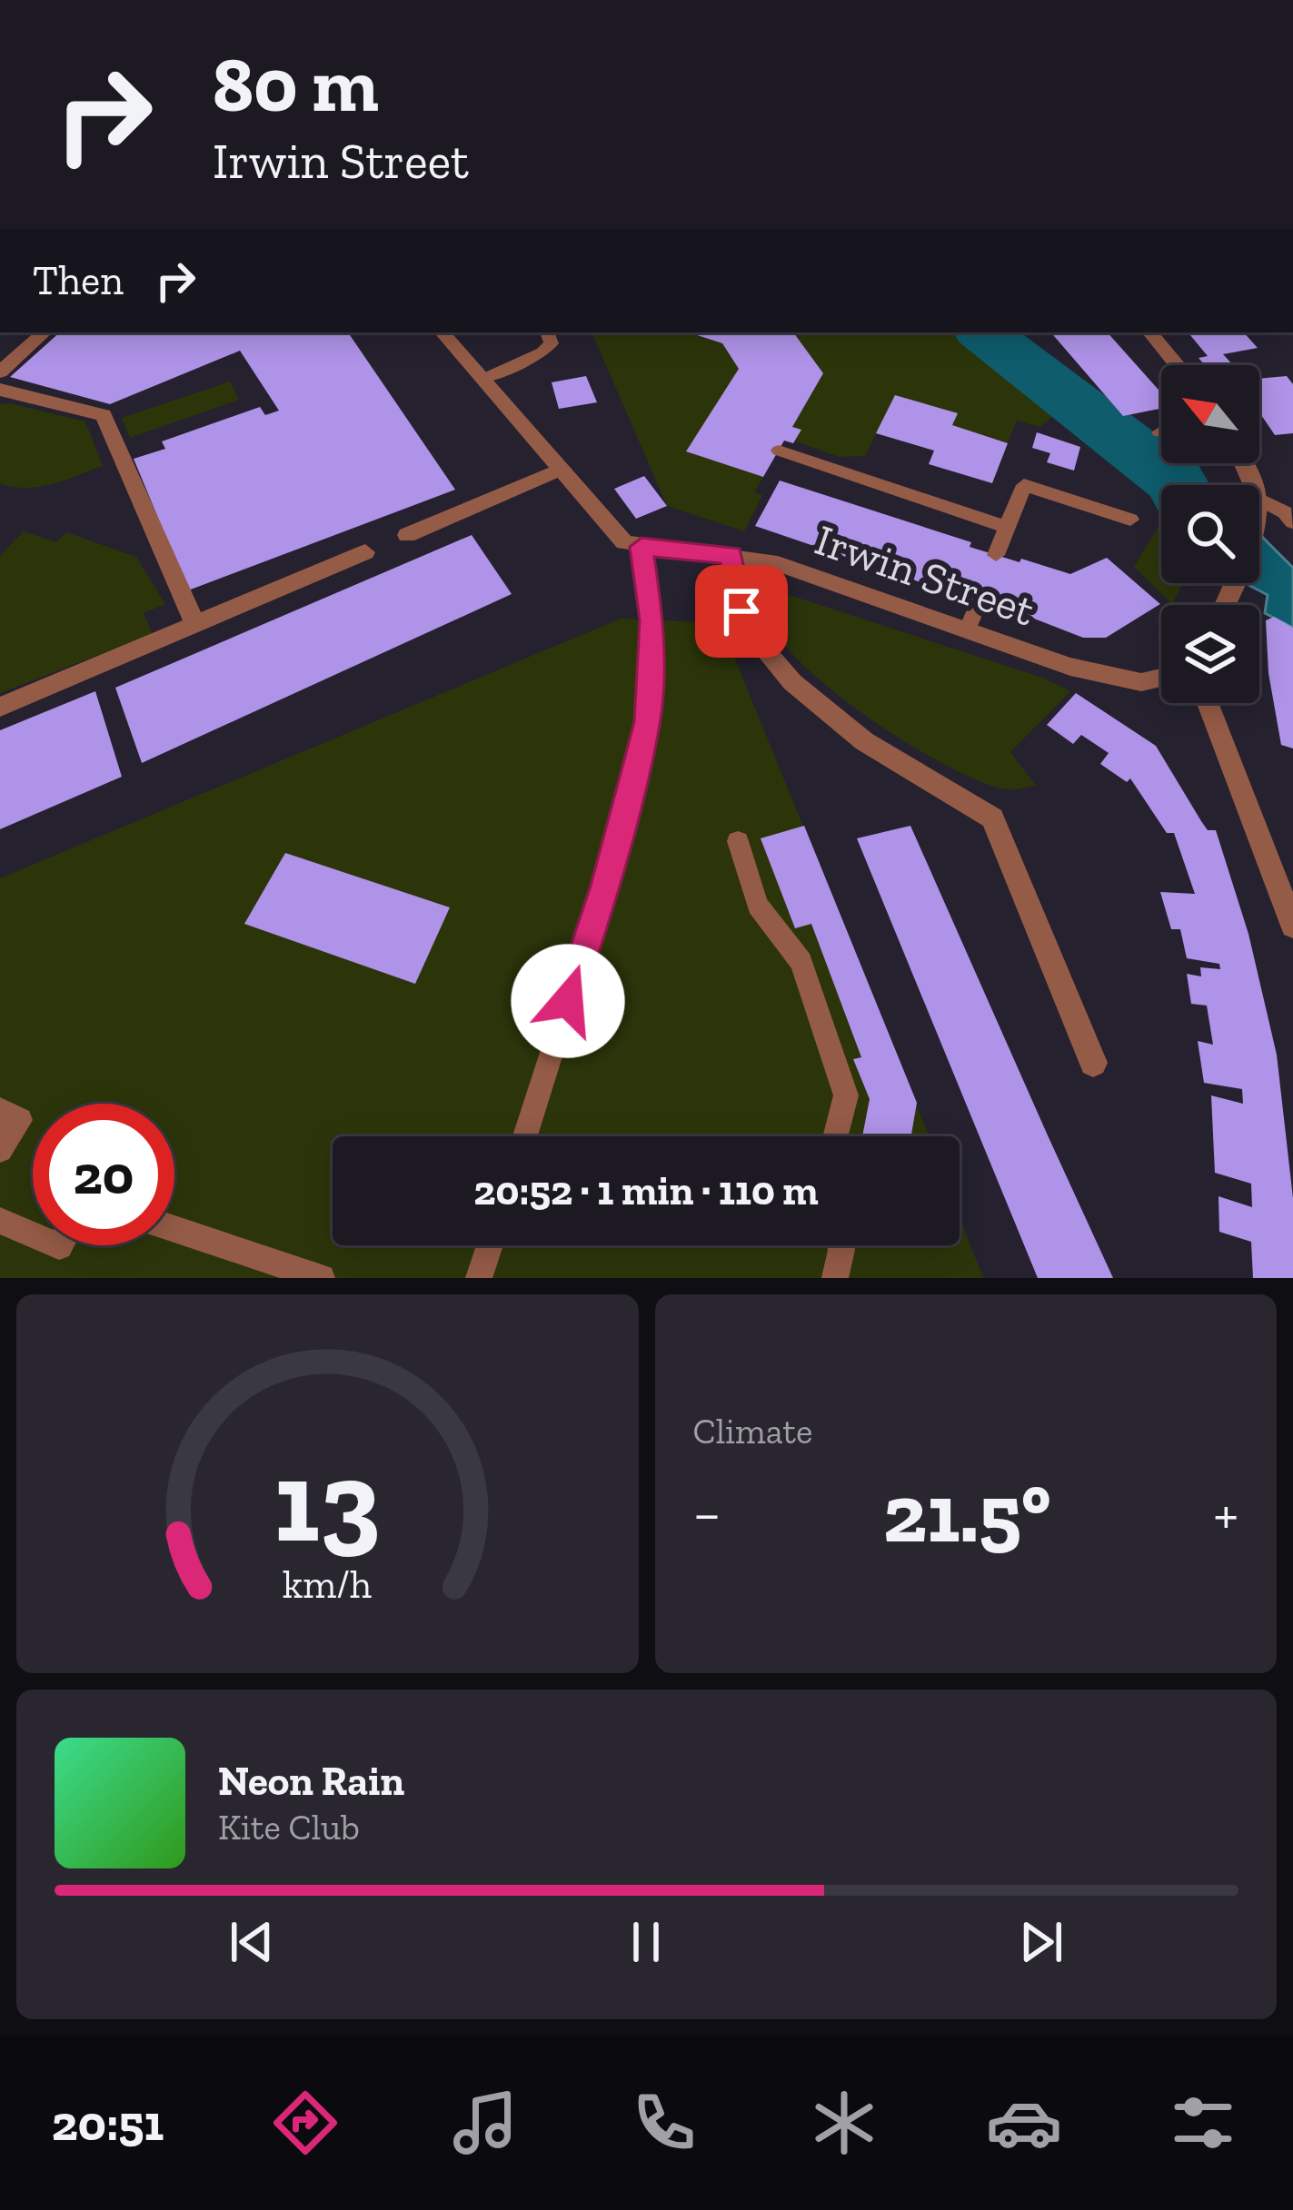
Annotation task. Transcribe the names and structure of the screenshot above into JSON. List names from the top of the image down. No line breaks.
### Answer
{"streets":{"street":["Irwin Street"]},"north":"top left","page":{"turn":["80 m","Irwin Street"],"then":"Then","limit":"20","trip":"20:52 · 1 min · 110 m","tile":"Climate","heat":["−","21.5°","+"],"song":["Neon Rain","Kite Club"],"tabs":"20:51","gauge":["13","km/h"]}}
